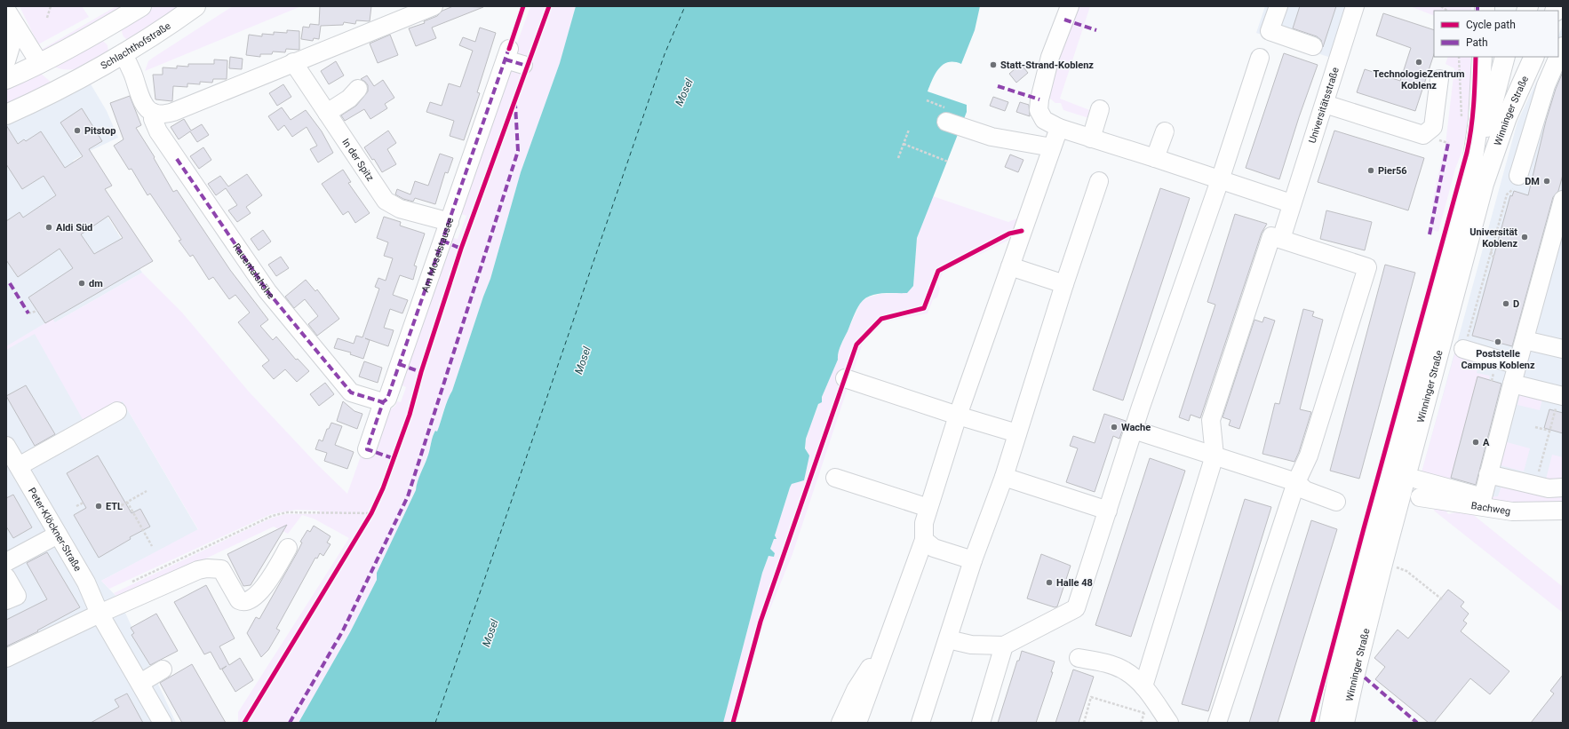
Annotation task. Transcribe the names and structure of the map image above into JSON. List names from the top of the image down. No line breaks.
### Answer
{"streets":{"main road":["Schlachthofstraße","Winninger Straße"],"street":["Universitätsstraße","In der Spitz","Am Moselstausee","Rauentalshöhe","Bachweg","Peter-Klöckner-Straße"]},"crossings":[["Schlachthofstraße","Rauentalshöhe"],["In der Spitz","Am Moselstausee"],["Am Moselstausee","Rauentalshöhe"]],"water":["Mosel"],"places":["TechnologieZentrum Koblenz","Statt-Strand-Koblenz","Pitstop","Pier56","DM","Aldi Süd","Universität Koblenz","dm","D","Poststelle Campus Koblenz","Wache","A","ETL","Halle 48"],"legend":["Cycle path","Path"]}
